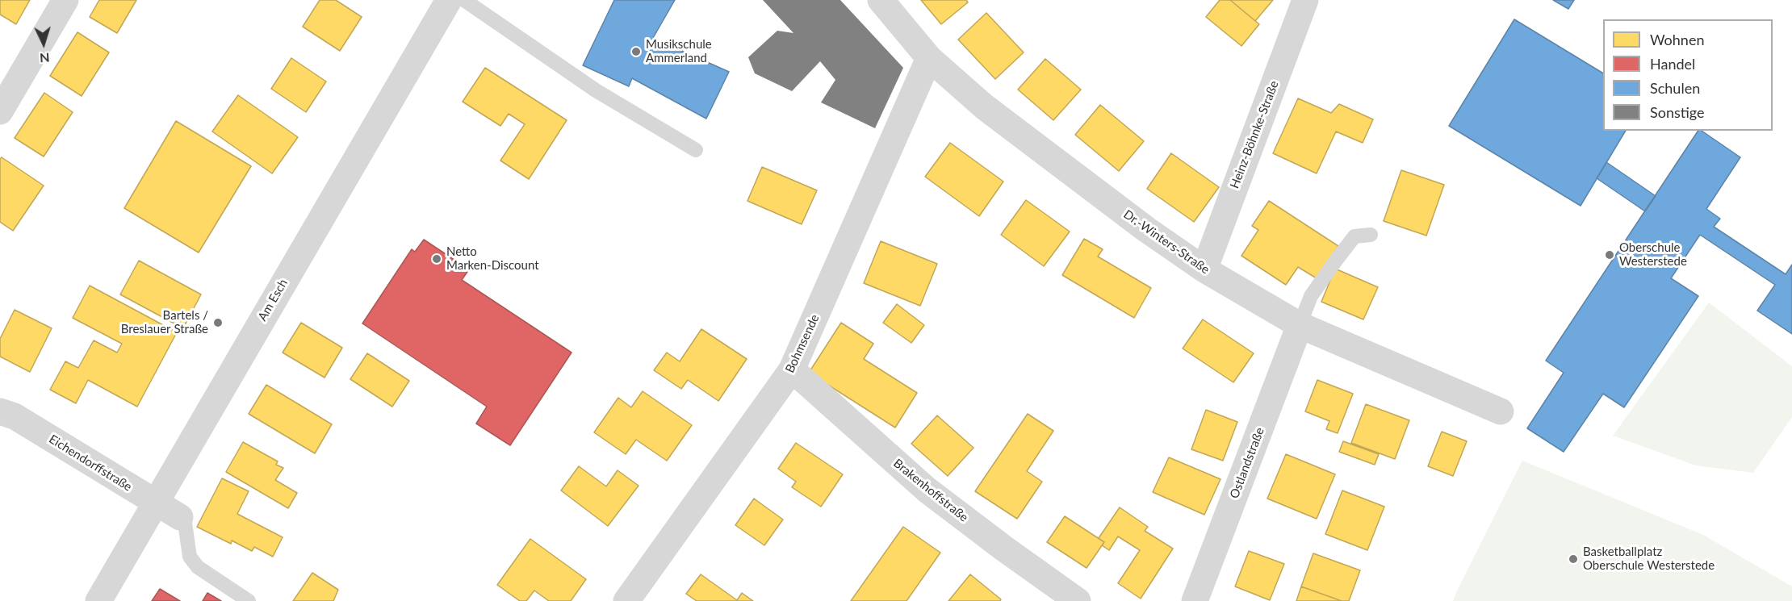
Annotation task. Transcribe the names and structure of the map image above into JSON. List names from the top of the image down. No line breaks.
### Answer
{"streets":{"street":["Heinz-Böhnke-Straße","Dr.-Winters-Straße","Am Esch","Bohmsende","Eichendorffstraße","Ostlandstraße","Brakenhoffstraße"]},"crossings":[["Heinz-Böhnke-Straße","Dr.-Winters-Straße"],["Dr.-Winters-Straße","Bohmsende"],["Dr.-Winters-Straße","Ostlandstraße"],["Am Esch","Eichendorffstraße"],["Bohmsende","Brakenhoffstraße"]],"places":["Musikschule Ammerland","Oberschule Westerstede","Netto Marken-Discount","Bartels / Breslauer Straße","Basketballplatz Oberschule Westerstede"],"legend":["Wohnen","Handel","Schulen","Sonstige"],"north":"bottom"}
